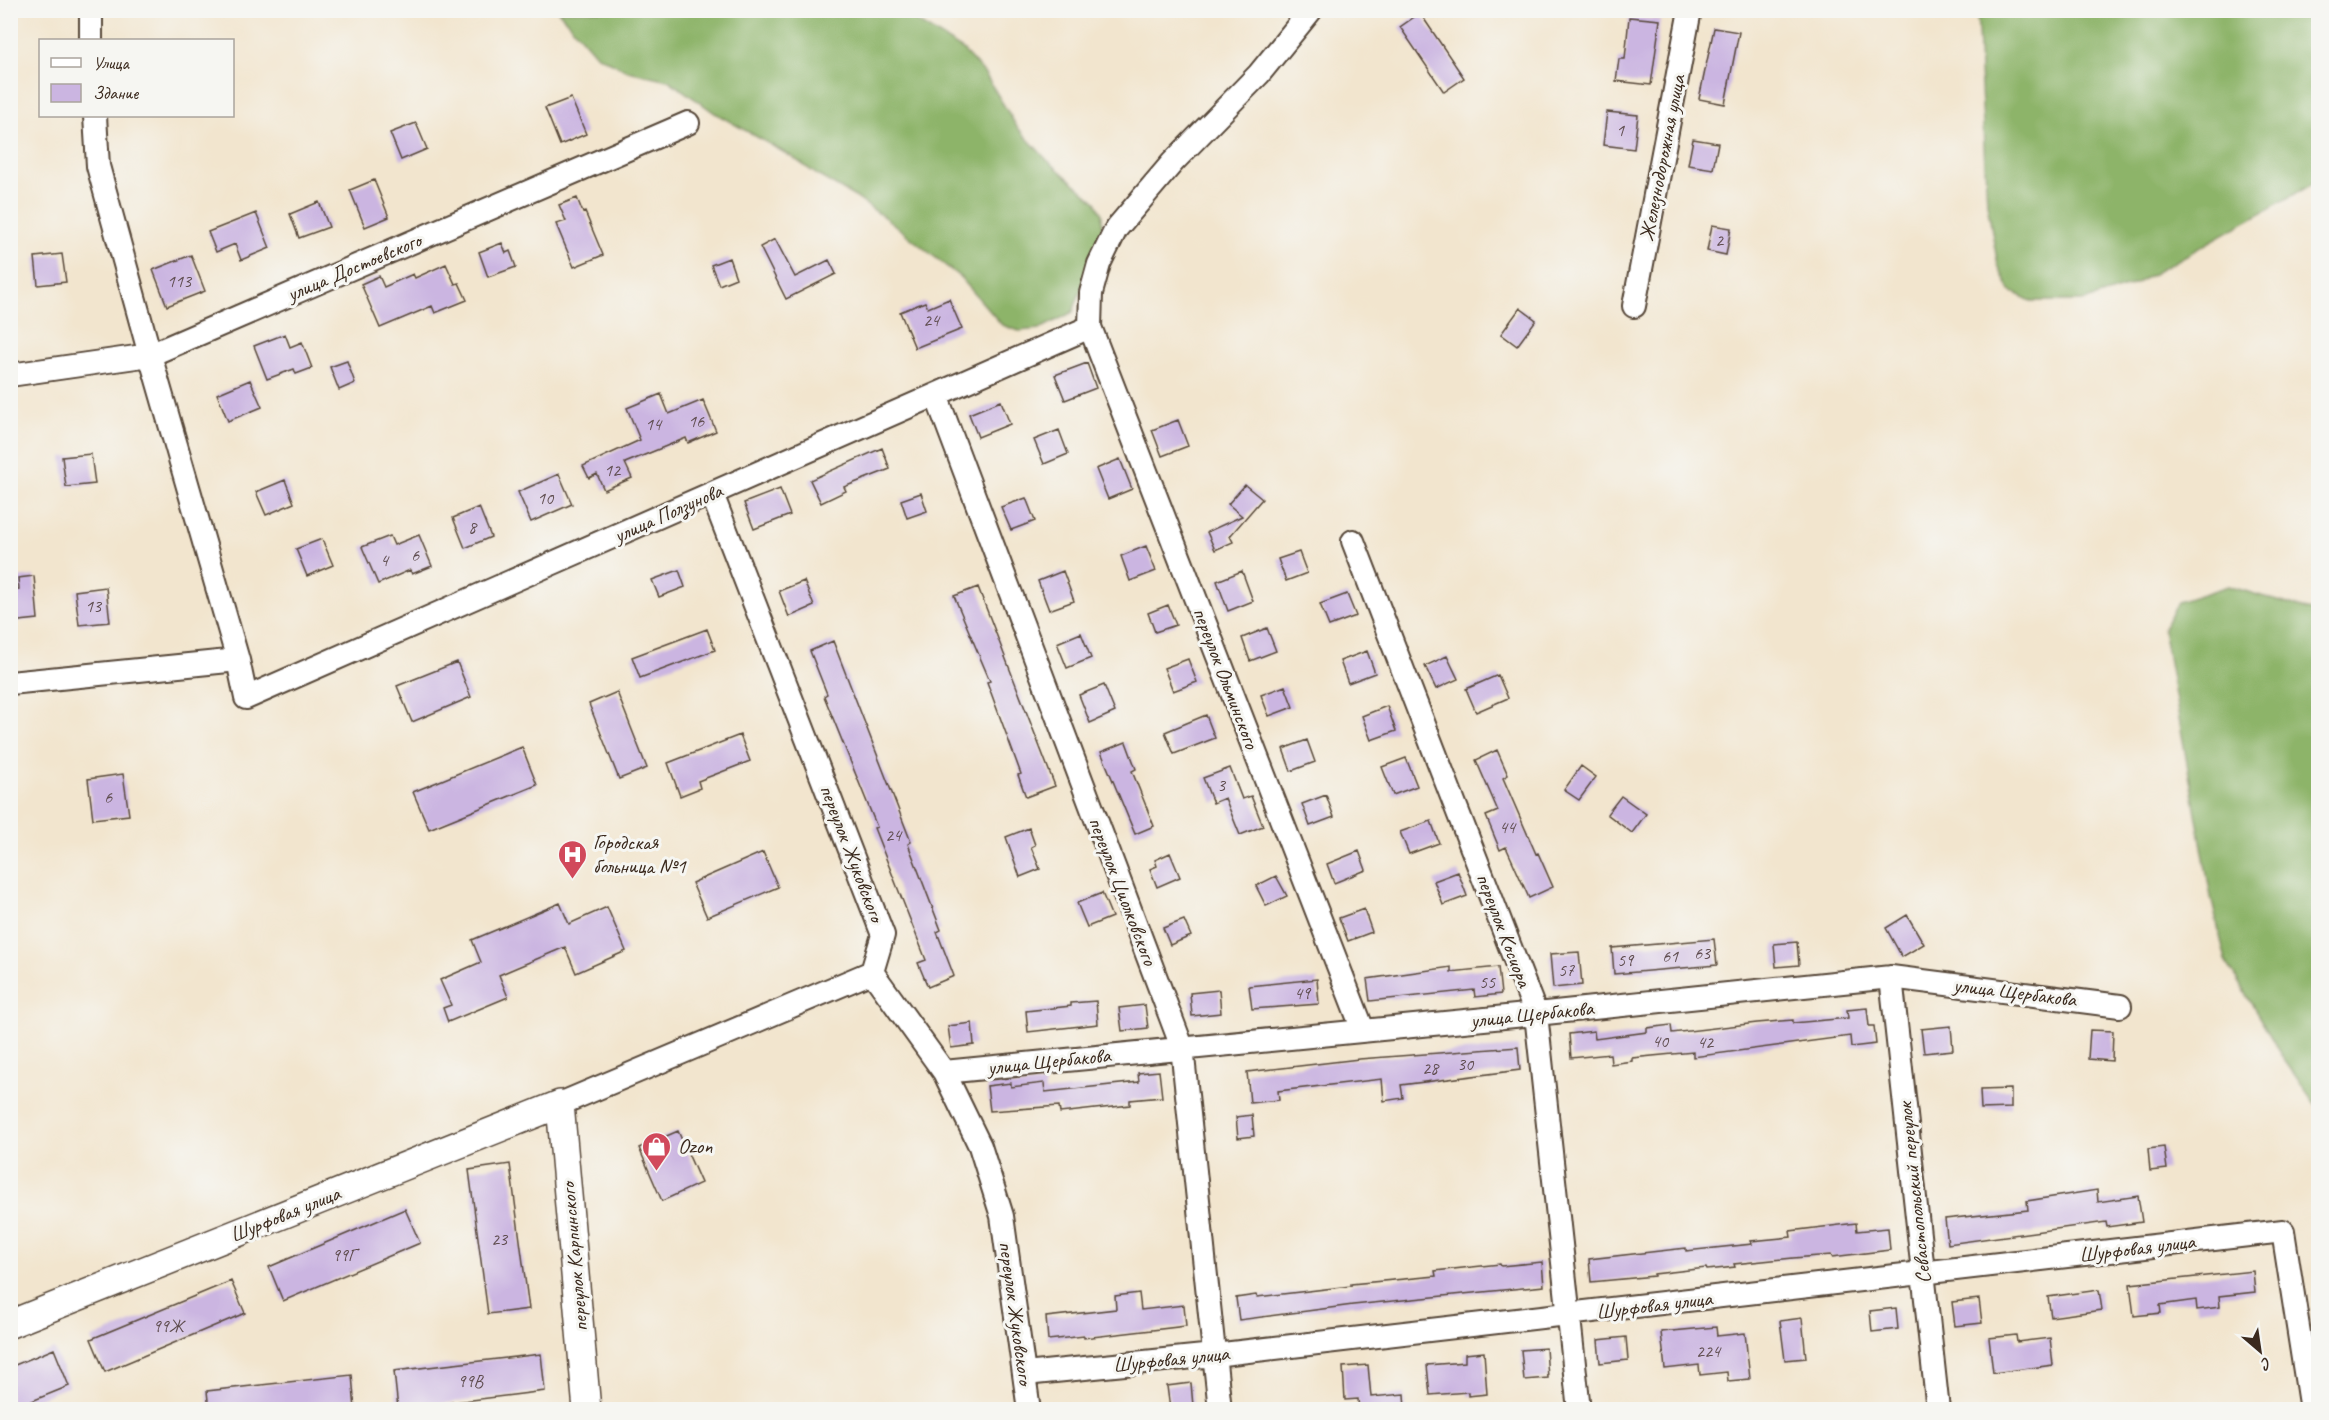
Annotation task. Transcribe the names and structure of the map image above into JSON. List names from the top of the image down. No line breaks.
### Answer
{"streets":{"street":["Железнодорожная улица","улица Достоевского","улица Ползунова","переулок Ольминского","переулок Жуковского","переулок Циолковского","переулок Косиора","улица Щербакова","Севастопольский переулок","Шурфовая улица","переулок Карпинского"]},"crossings":[["улица Ползунова","переулок Ольминского"],["улица Ползунова","переулок Жуковского"],["улица Ползунова","переулок Циолковского"],["переулок Ольминского","улица Щербакова"],["переулок Жуковского","улица Щербакова"],["переулок Жуковского","Шурфовая улица"],["переулок Циолковского","улица Щербакова"],["переулок Циолковского","Шурфовая улица"],["переулок Косиора","улица Щербакова"],["переулок Косиора","Шурфовая улица"],["улица Щербакова","Севастопольский переулок"],["Севастопольский переулок","Шурфовая улица"],["Шурфовая улица","переулок Карпинского"]],"places":{"hospital":["Городская больница №1"],"shop":["Ozon"]},"house_numbers":["1","2","113","24","16","14","12","10","8","6","4","13","3","6","44","24","63","61","59","57","55","49","40","42","30","28","23","99Г","99Ж","224","99В"],"legend":["Улица","Здание"],"north":"bottom right"}
